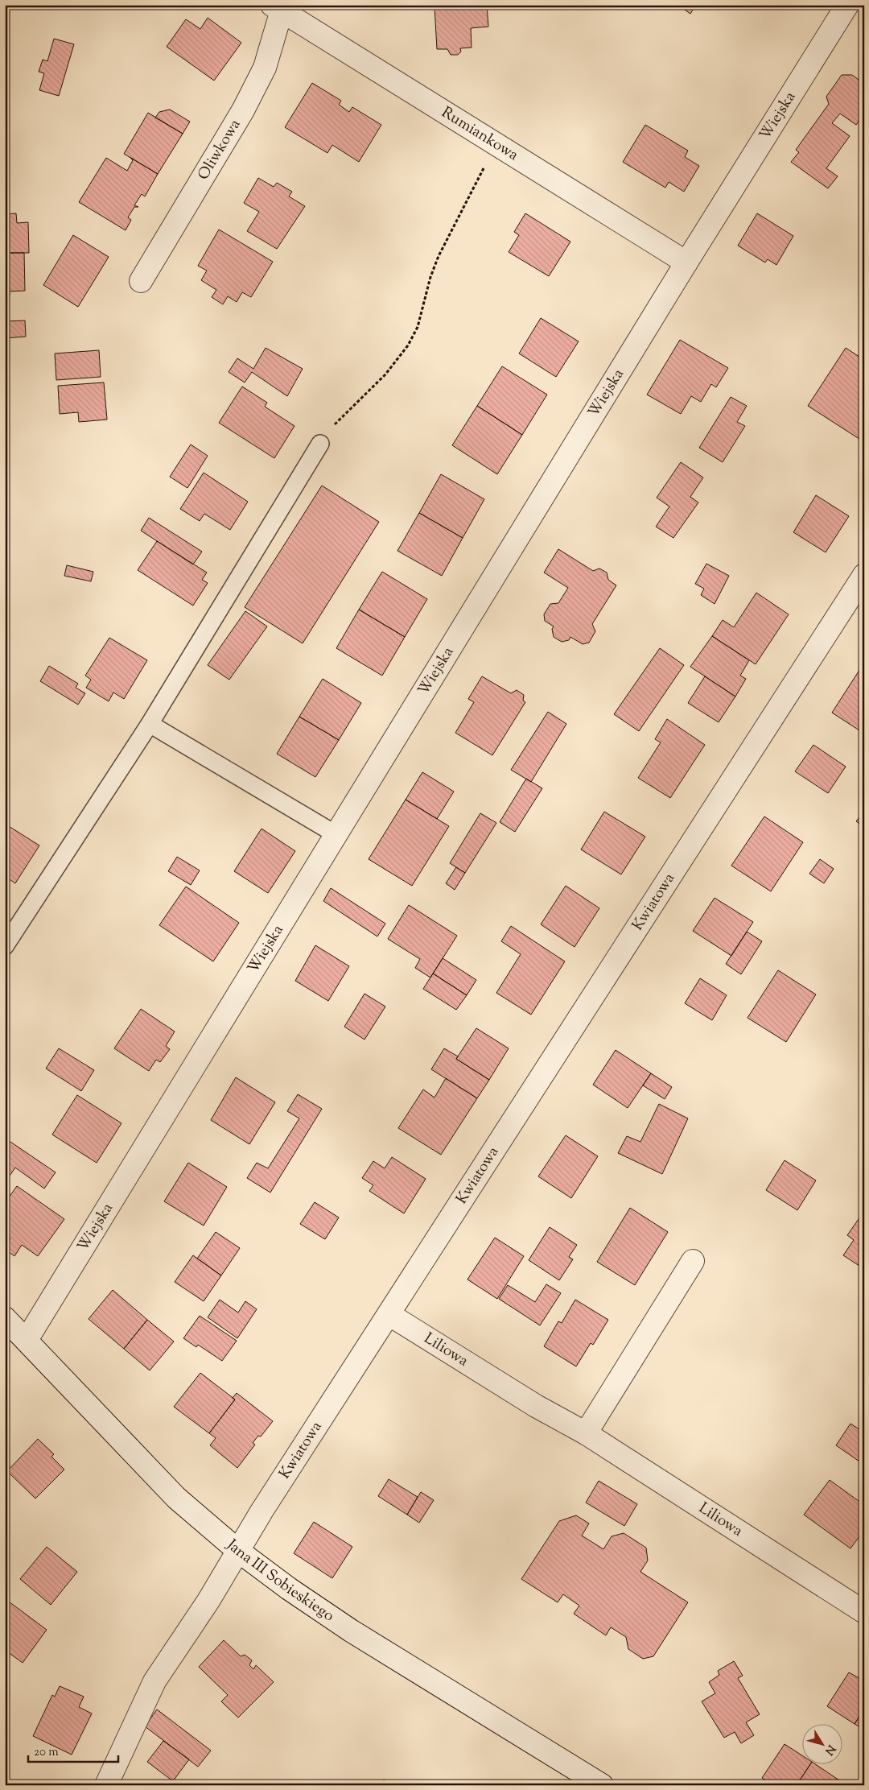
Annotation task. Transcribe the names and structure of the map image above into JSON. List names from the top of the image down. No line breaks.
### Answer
{"streets":{"street":["Wiejska","Rumiankowa","Oliwkowa","Kwiatowa","Liliowa","Jana III Sobieskiego"]},"crossings":[["Wiejska","Rumiankowa"],["Wiejska","Jana III Sobieskiego"],["Rumiankowa","Oliwkowa"],["Kwiatowa","Liliowa"],["Kwiatowa","Jana III Sobieskiego"]],"scale_bar":"20 m","north":"bottom right"}
